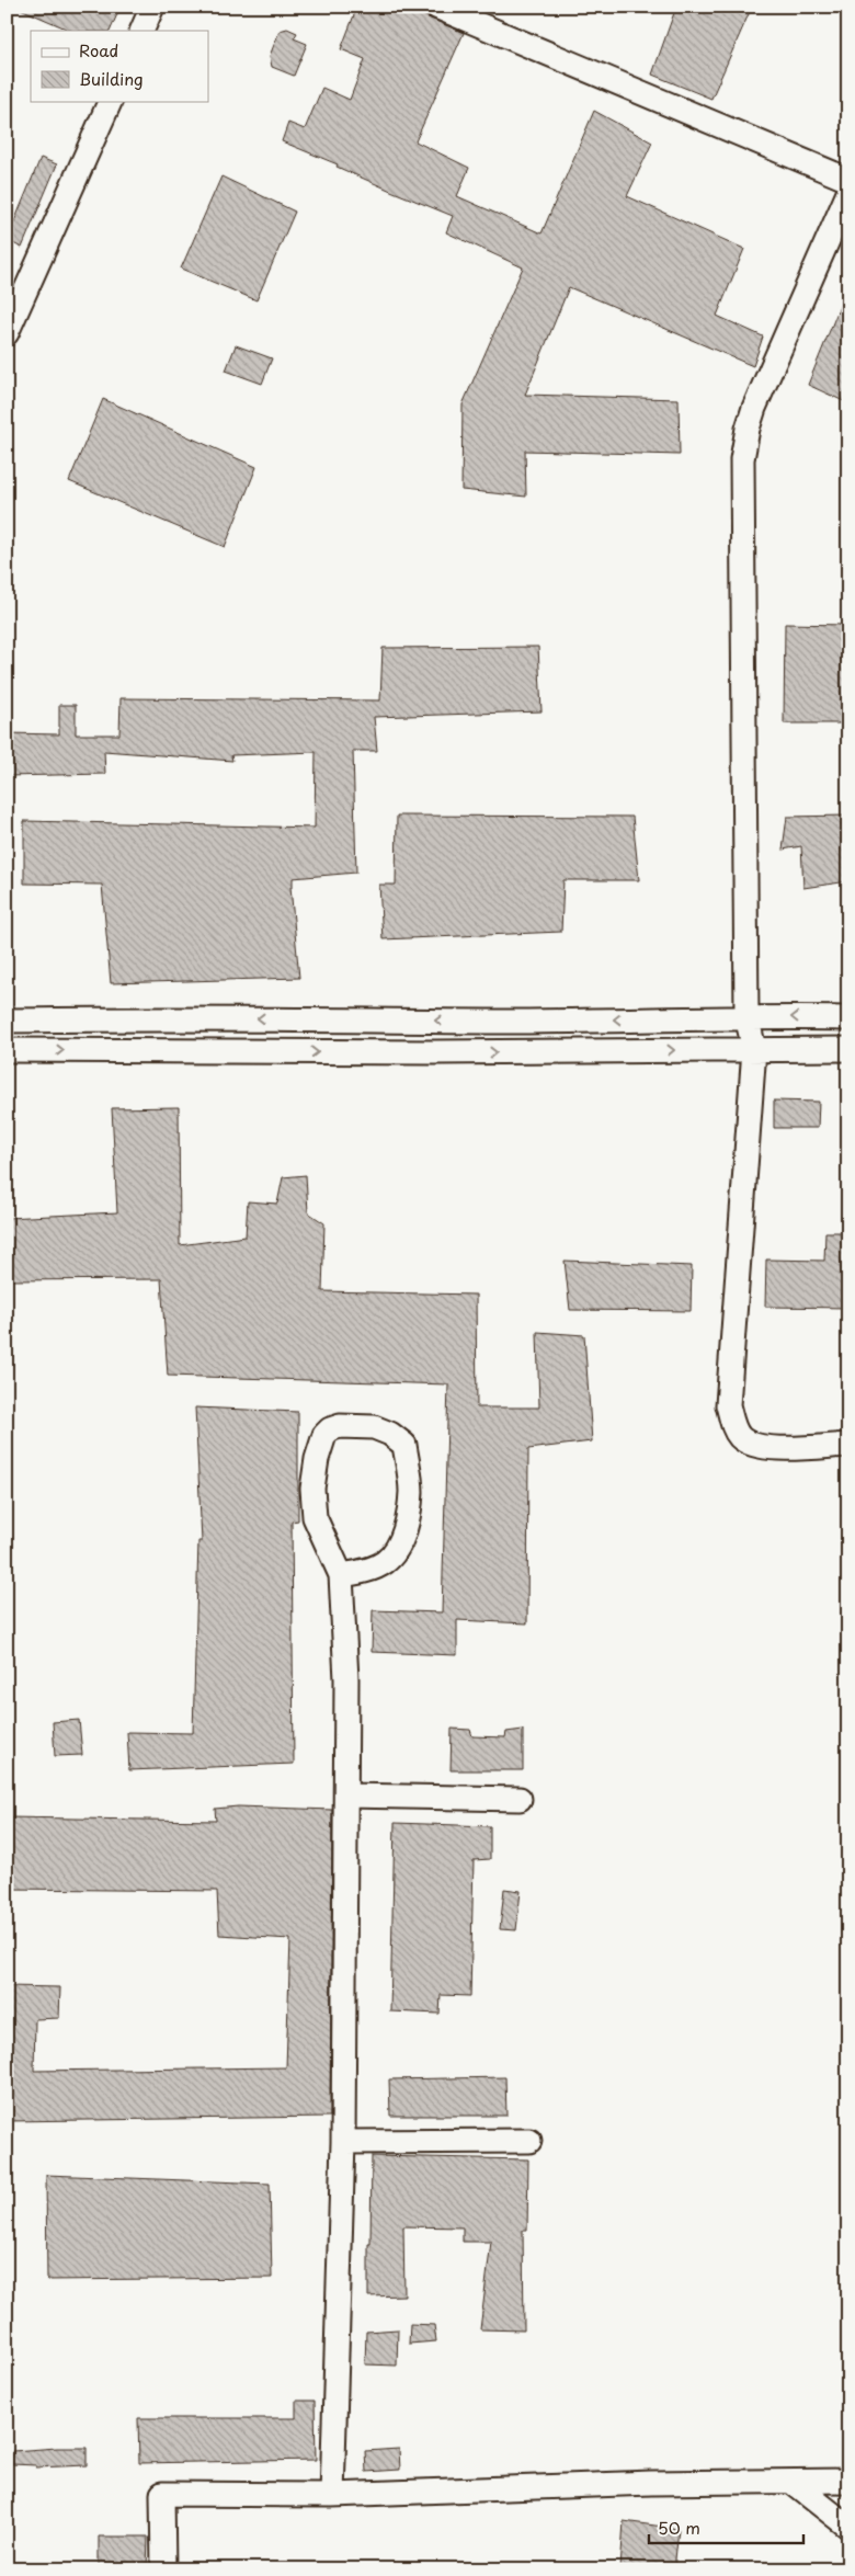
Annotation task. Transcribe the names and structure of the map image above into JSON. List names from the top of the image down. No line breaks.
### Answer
{"legend":["Road","Building"],"scale_bar":"50 m"}
